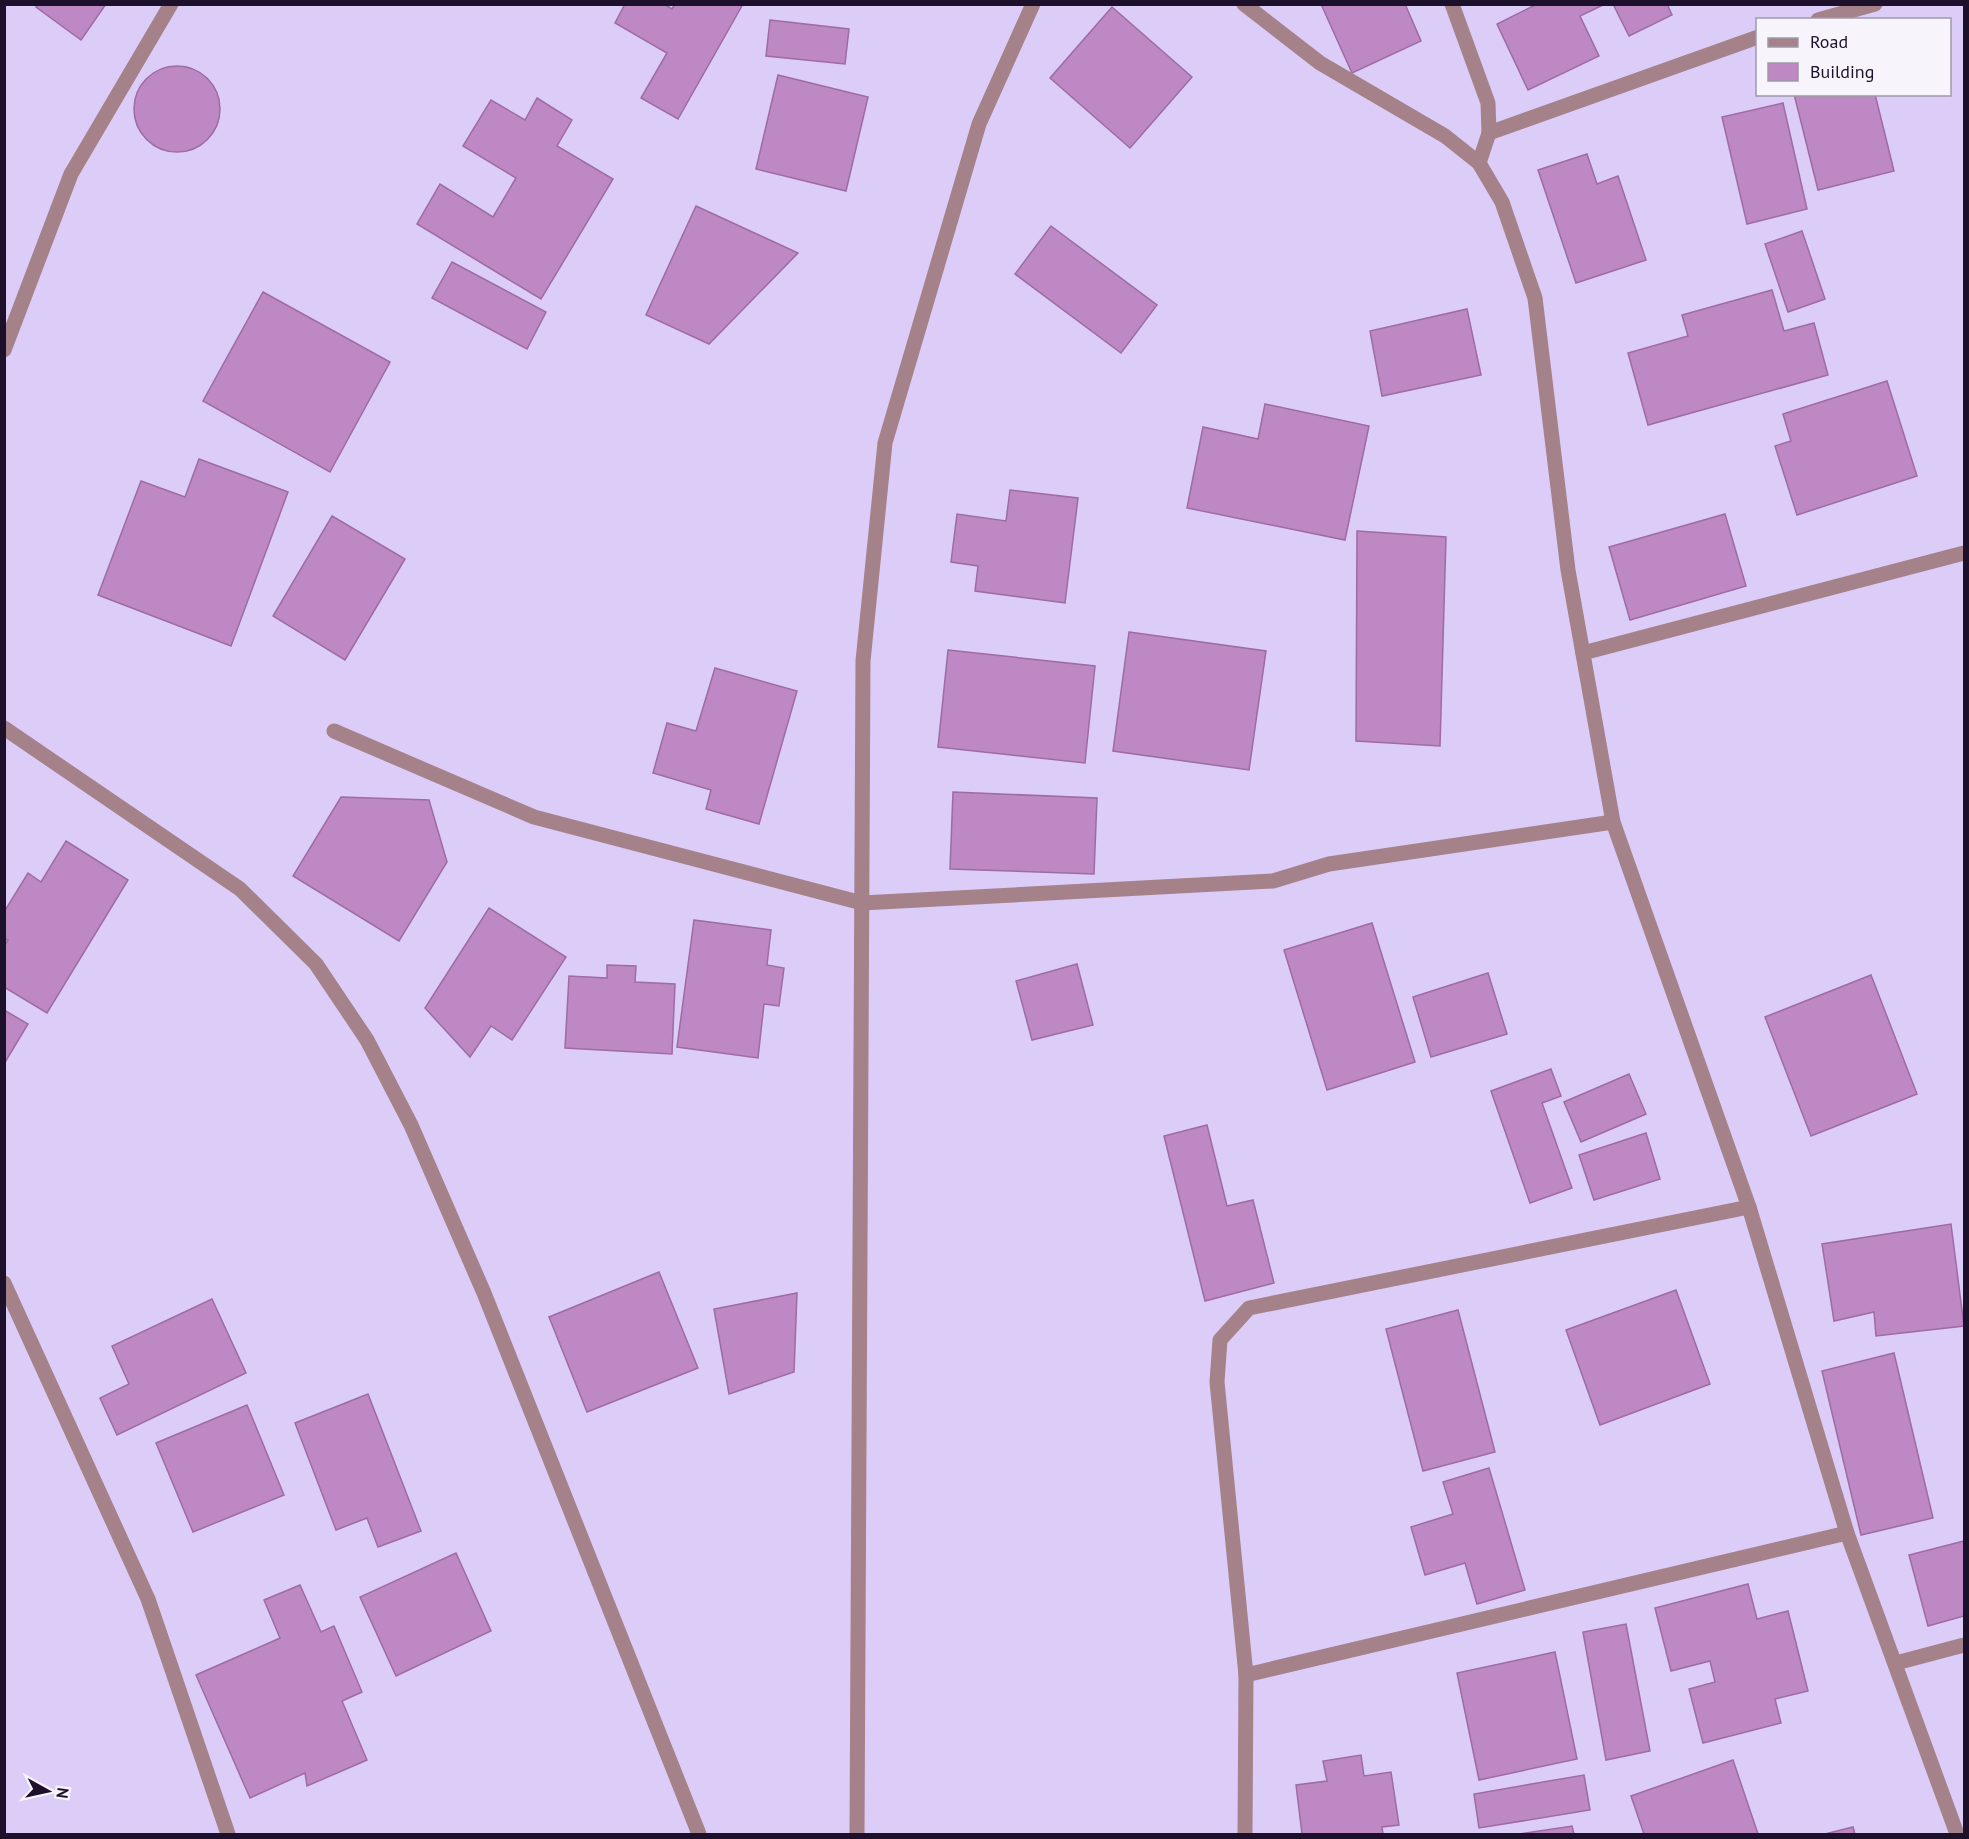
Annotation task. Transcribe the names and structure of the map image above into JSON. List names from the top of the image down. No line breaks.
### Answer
{"legend":["Road","Building"],"north":"right"}
